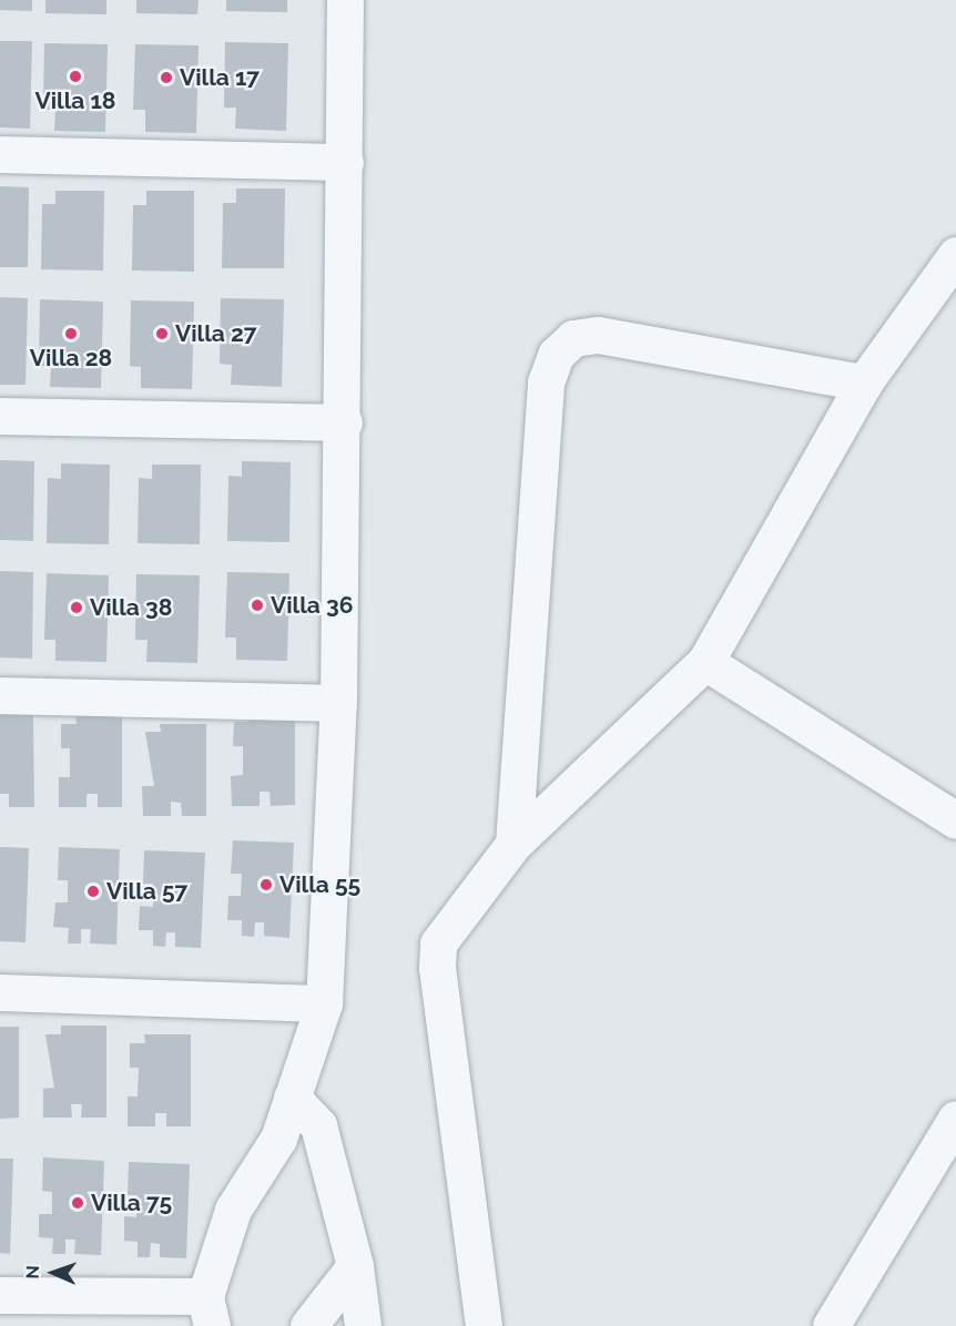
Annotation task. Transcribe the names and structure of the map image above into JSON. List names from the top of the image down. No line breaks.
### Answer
{"places":["Villa 18","Villa 17","Villa 28","Villa 27","Villa 36","Villa 38","Villa 55","Villa 57","Villa 75"],"north":"left"}
